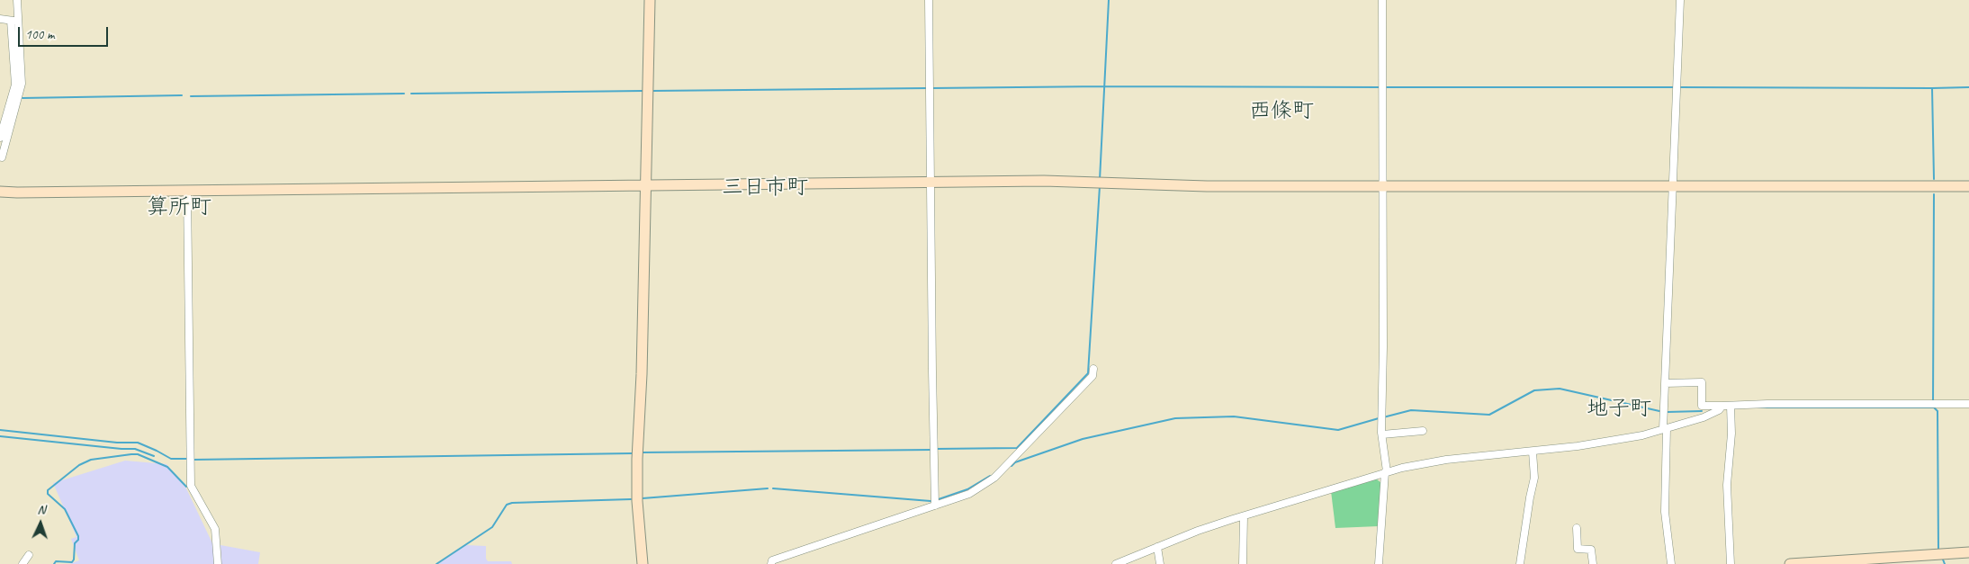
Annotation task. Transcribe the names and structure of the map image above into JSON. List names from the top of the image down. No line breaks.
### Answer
{"districts":["西條町","三日市町","算所町","地子町"],"scale_bar":"100 m","north":"top"}
